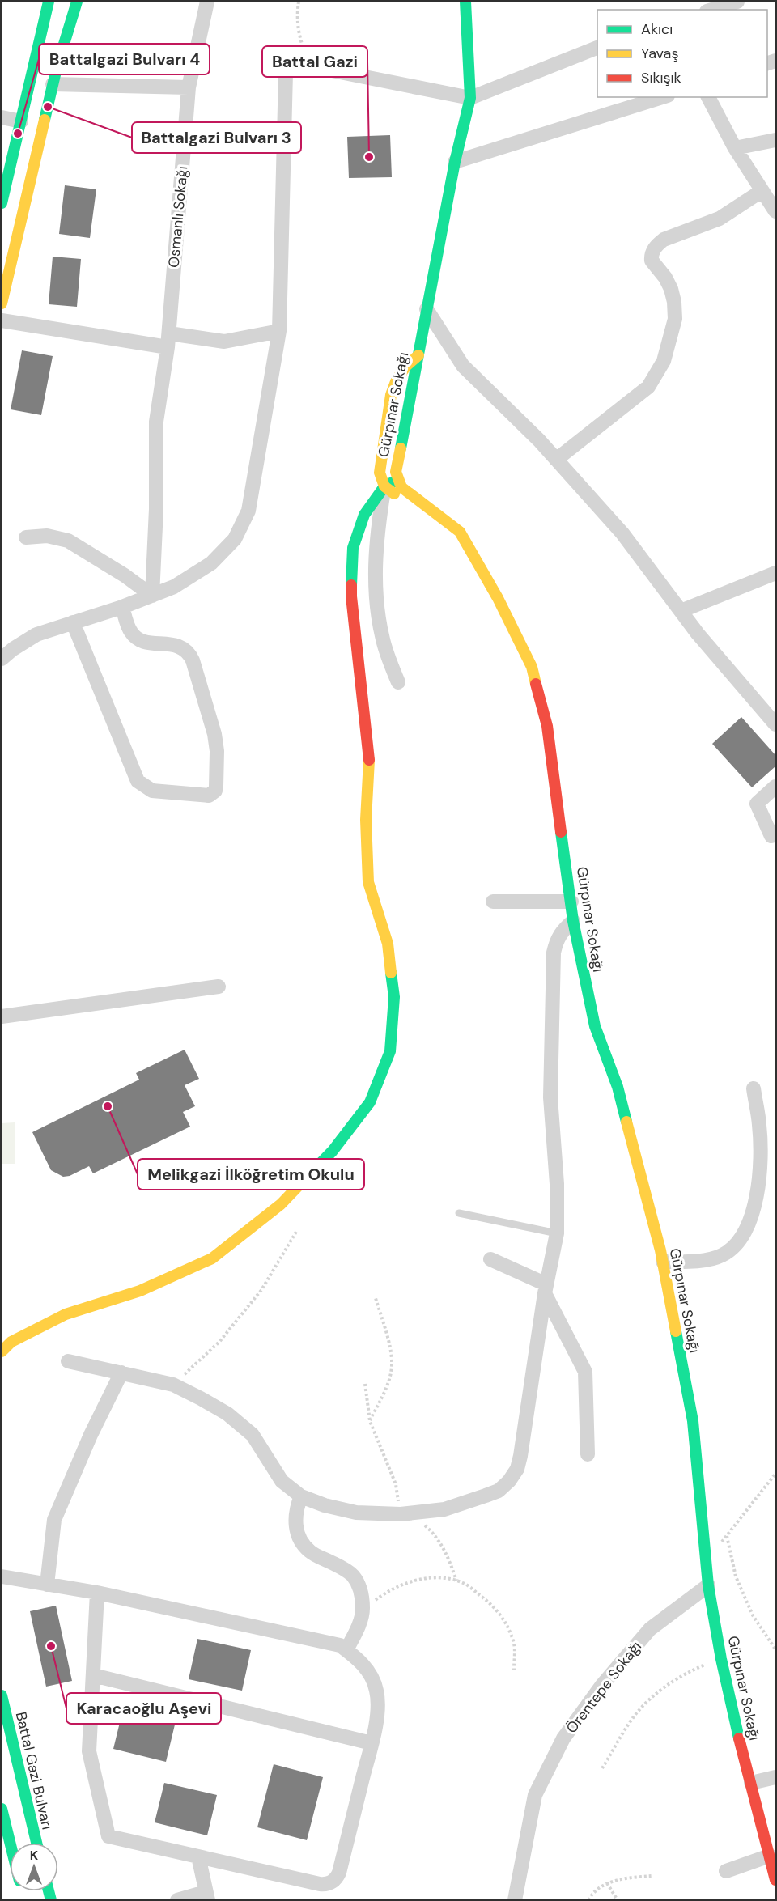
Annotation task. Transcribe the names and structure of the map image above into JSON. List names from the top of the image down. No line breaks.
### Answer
{"streets":{"street":["Osmanlı Sokağı","Gürpınar Sokağı","Örentepe Sokağı","Battal Gazi Bulvarı"]},"crossings":[["Gürpınar Sokağı","Örentepe Sokağı"]],"places":["Battalgazi Bulvarı 3","Battalgazi Bulvarı 4","Battal Gazi","Melikgazi İlköğretim Okulu","Karacaoğlu Aşevi"],"legend":["Akıcı","Yavaş","Sıkışık"],"north":"top"}
